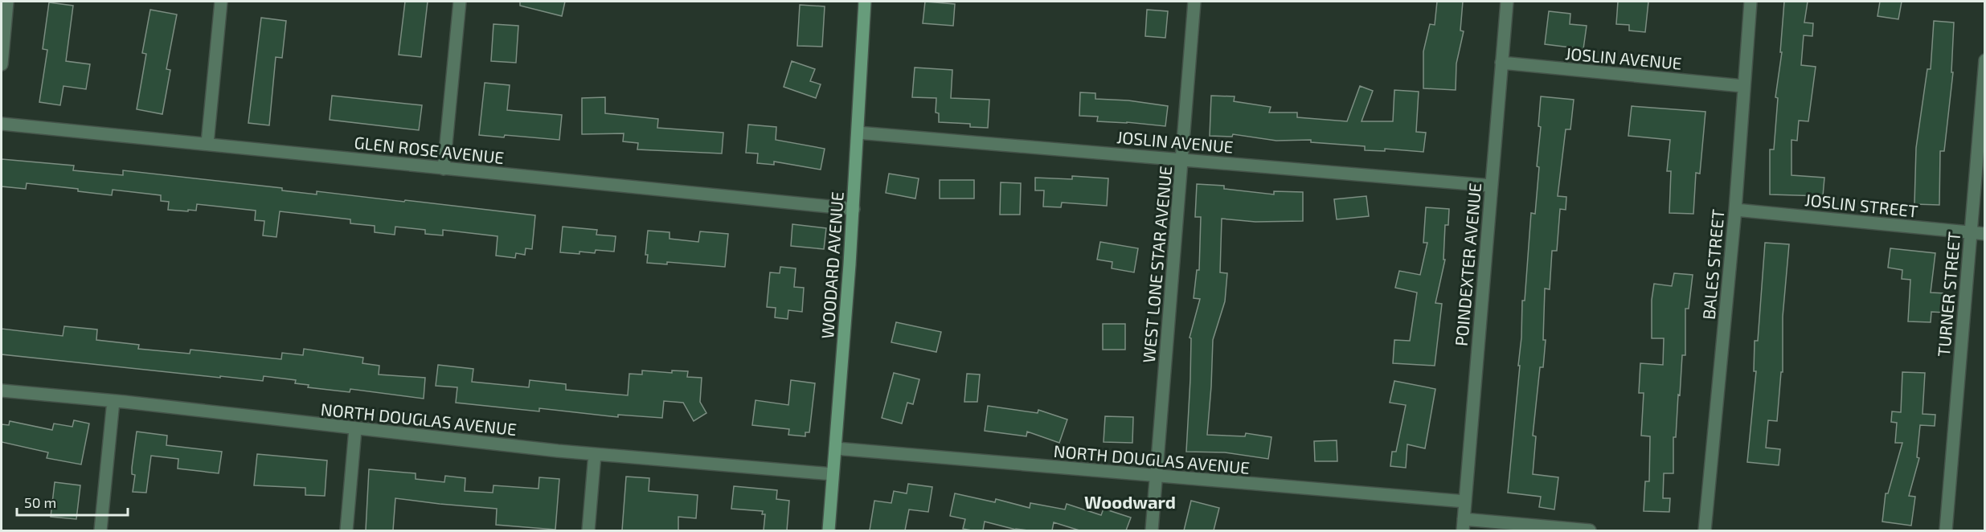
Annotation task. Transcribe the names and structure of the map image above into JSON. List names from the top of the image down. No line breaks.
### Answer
{"streets":{"street":["JOSLIN AVENUE","GLEN ROSE AVENUE","JOSLIN STREET","WEST LONE STAR AVENUE","POINDEXTER AVENUE","BALES STREET","WOODARD AVENUE","TURNER STREET","NORTH DOUGLAS AVENUE"]},"crossings":[["JOSLIN AVENUE","WEST LONE STAR AVENUE"],["JOSLIN AVENUE","POINDEXTER AVENUE"],["JOSLIN AVENUE","BALES STREET"],["JOSLIN AVENUE","WOODARD AVENUE"],["GLEN ROSE AVENUE","WOODARD AVENUE"],["JOSLIN STREET","BALES STREET"],["JOSLIN STREET","TURNER STREET"],["WEST LONE STAR AVENUE","NORTH DOUGLAS AVENUE"],["POINDEXTER AVENUE","NORTH DOUGLAS AVENUE"],["WOODARD AVENUE","NORTH DOUGLAS AVENUE"]],"districts":["Woodward"],"scale_bar":"50 m"}
